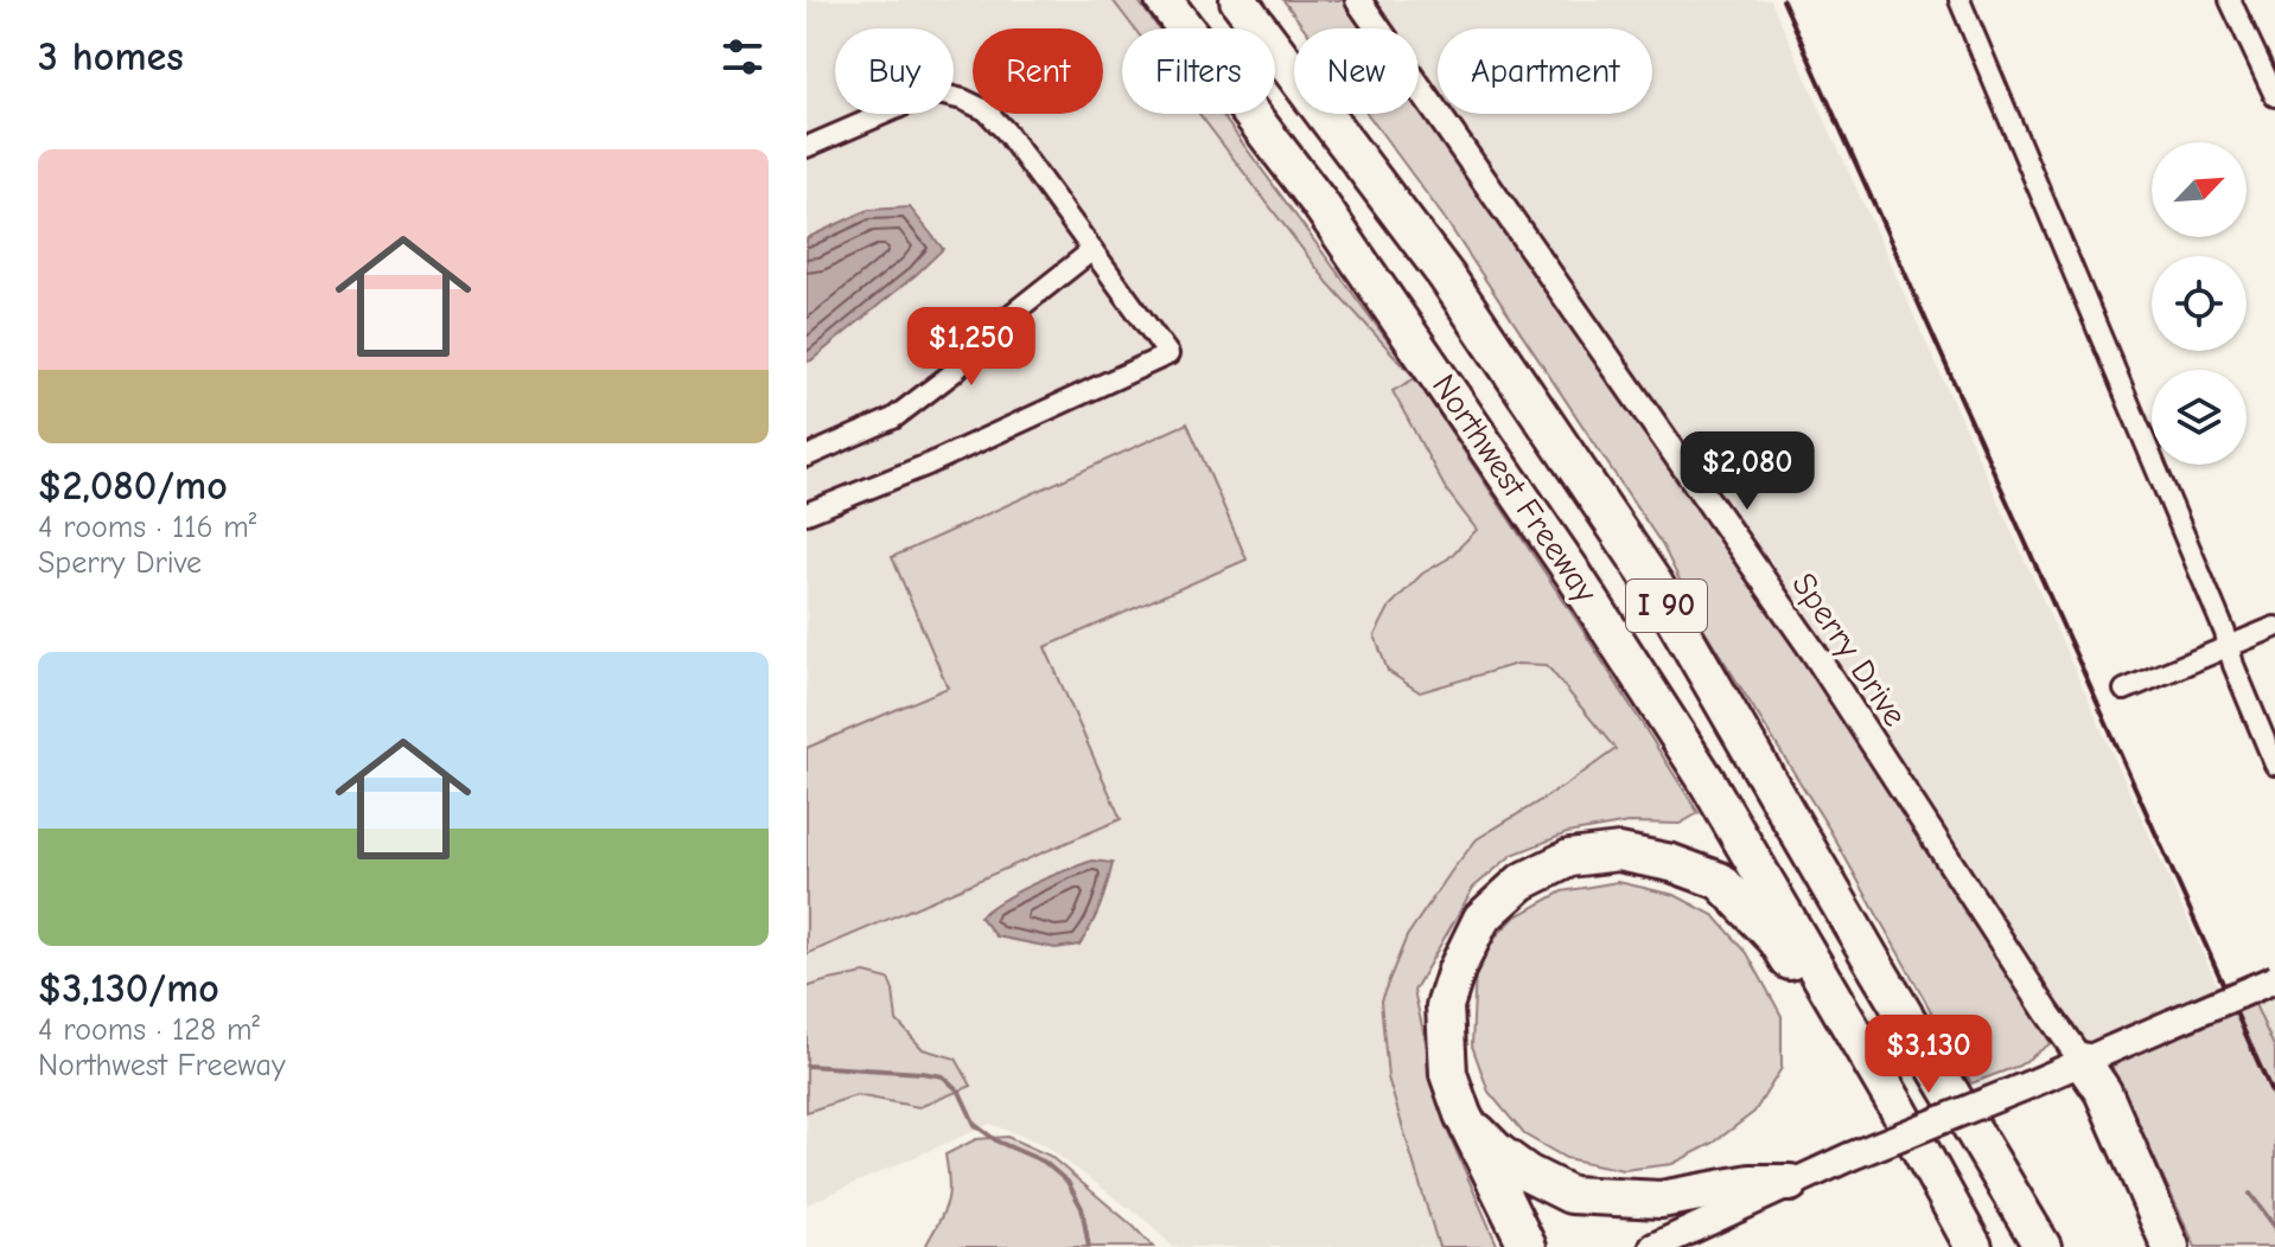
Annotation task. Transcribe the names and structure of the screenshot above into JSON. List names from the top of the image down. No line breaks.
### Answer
{"streets":{"highway":["Northwest Freeway","I 90"],"street":["Sperry Drive"]},"north":"top right","page":{"heading":"3 homes","chip":["Buy","Rent","Filters","New","Apartment"],"list":[{"name":"$2,080/mo","note":"4 rooms · 116 m² · Sperry Drive"},{"name":"$3,130/mo","note":"4 rooms · 128 m² · Northwest Freeway"}],"price":["$1,250","$2,080","$3,130"]}}
